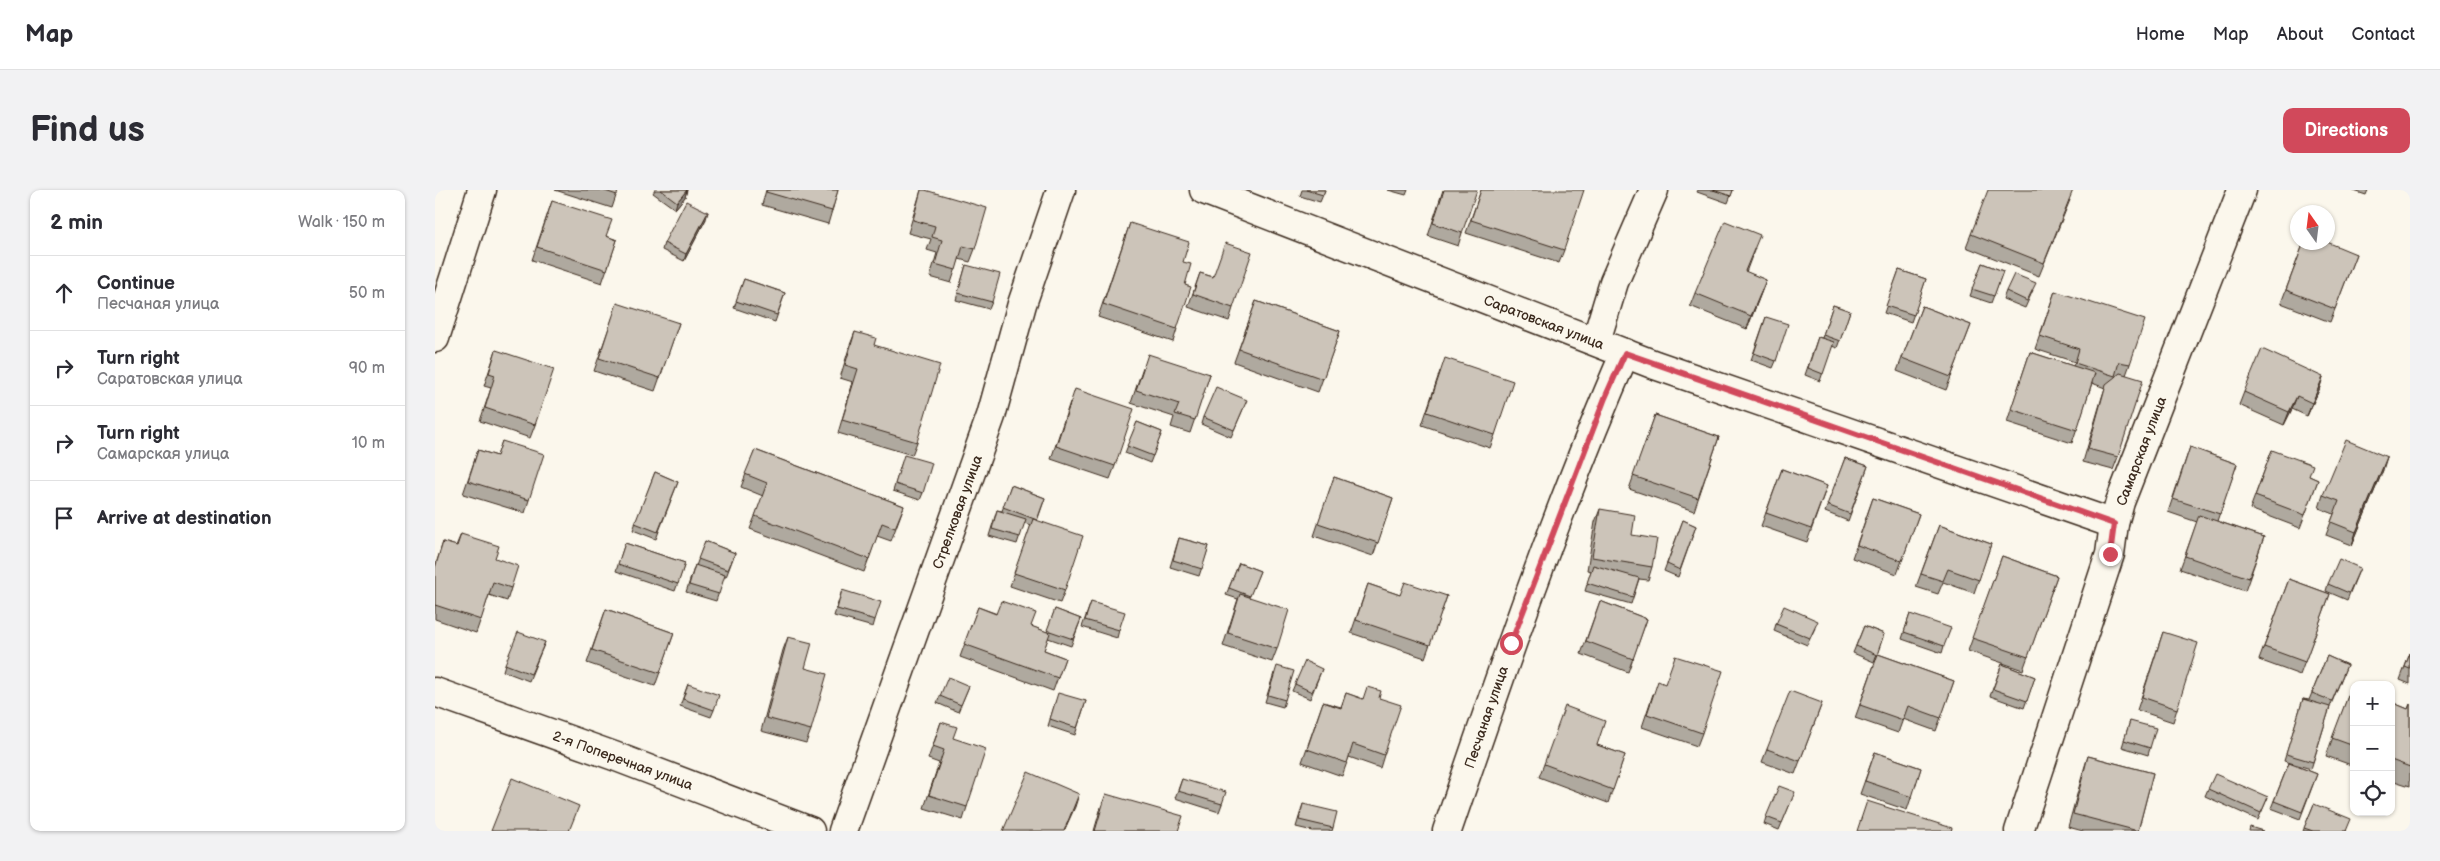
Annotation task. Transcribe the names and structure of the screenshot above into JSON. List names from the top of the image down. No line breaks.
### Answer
{"streets":{"street":["Саратовская улица","Самарская улица","Стрелковая улица","Песчаная улица","2-я Поперечная улица"]},"crossings":[["Саратовская улица","Самарская улица"],["Саратовская улица","Песчаная улица"]],"north":"top","page":{"header":"Map","nav":["Home","Map","About","Contact"],"buttons":"Directions","title":"Find us","heading":["2 min","Walk · 150 m"],"list":[["Continue","Песчаная улица","50 m"],["Turn right","Саратовская улица","90 m"],["Turn right","Самарская улица","10 m"],"Arrive at destination"],"map_buttons":["+","−"]}}
